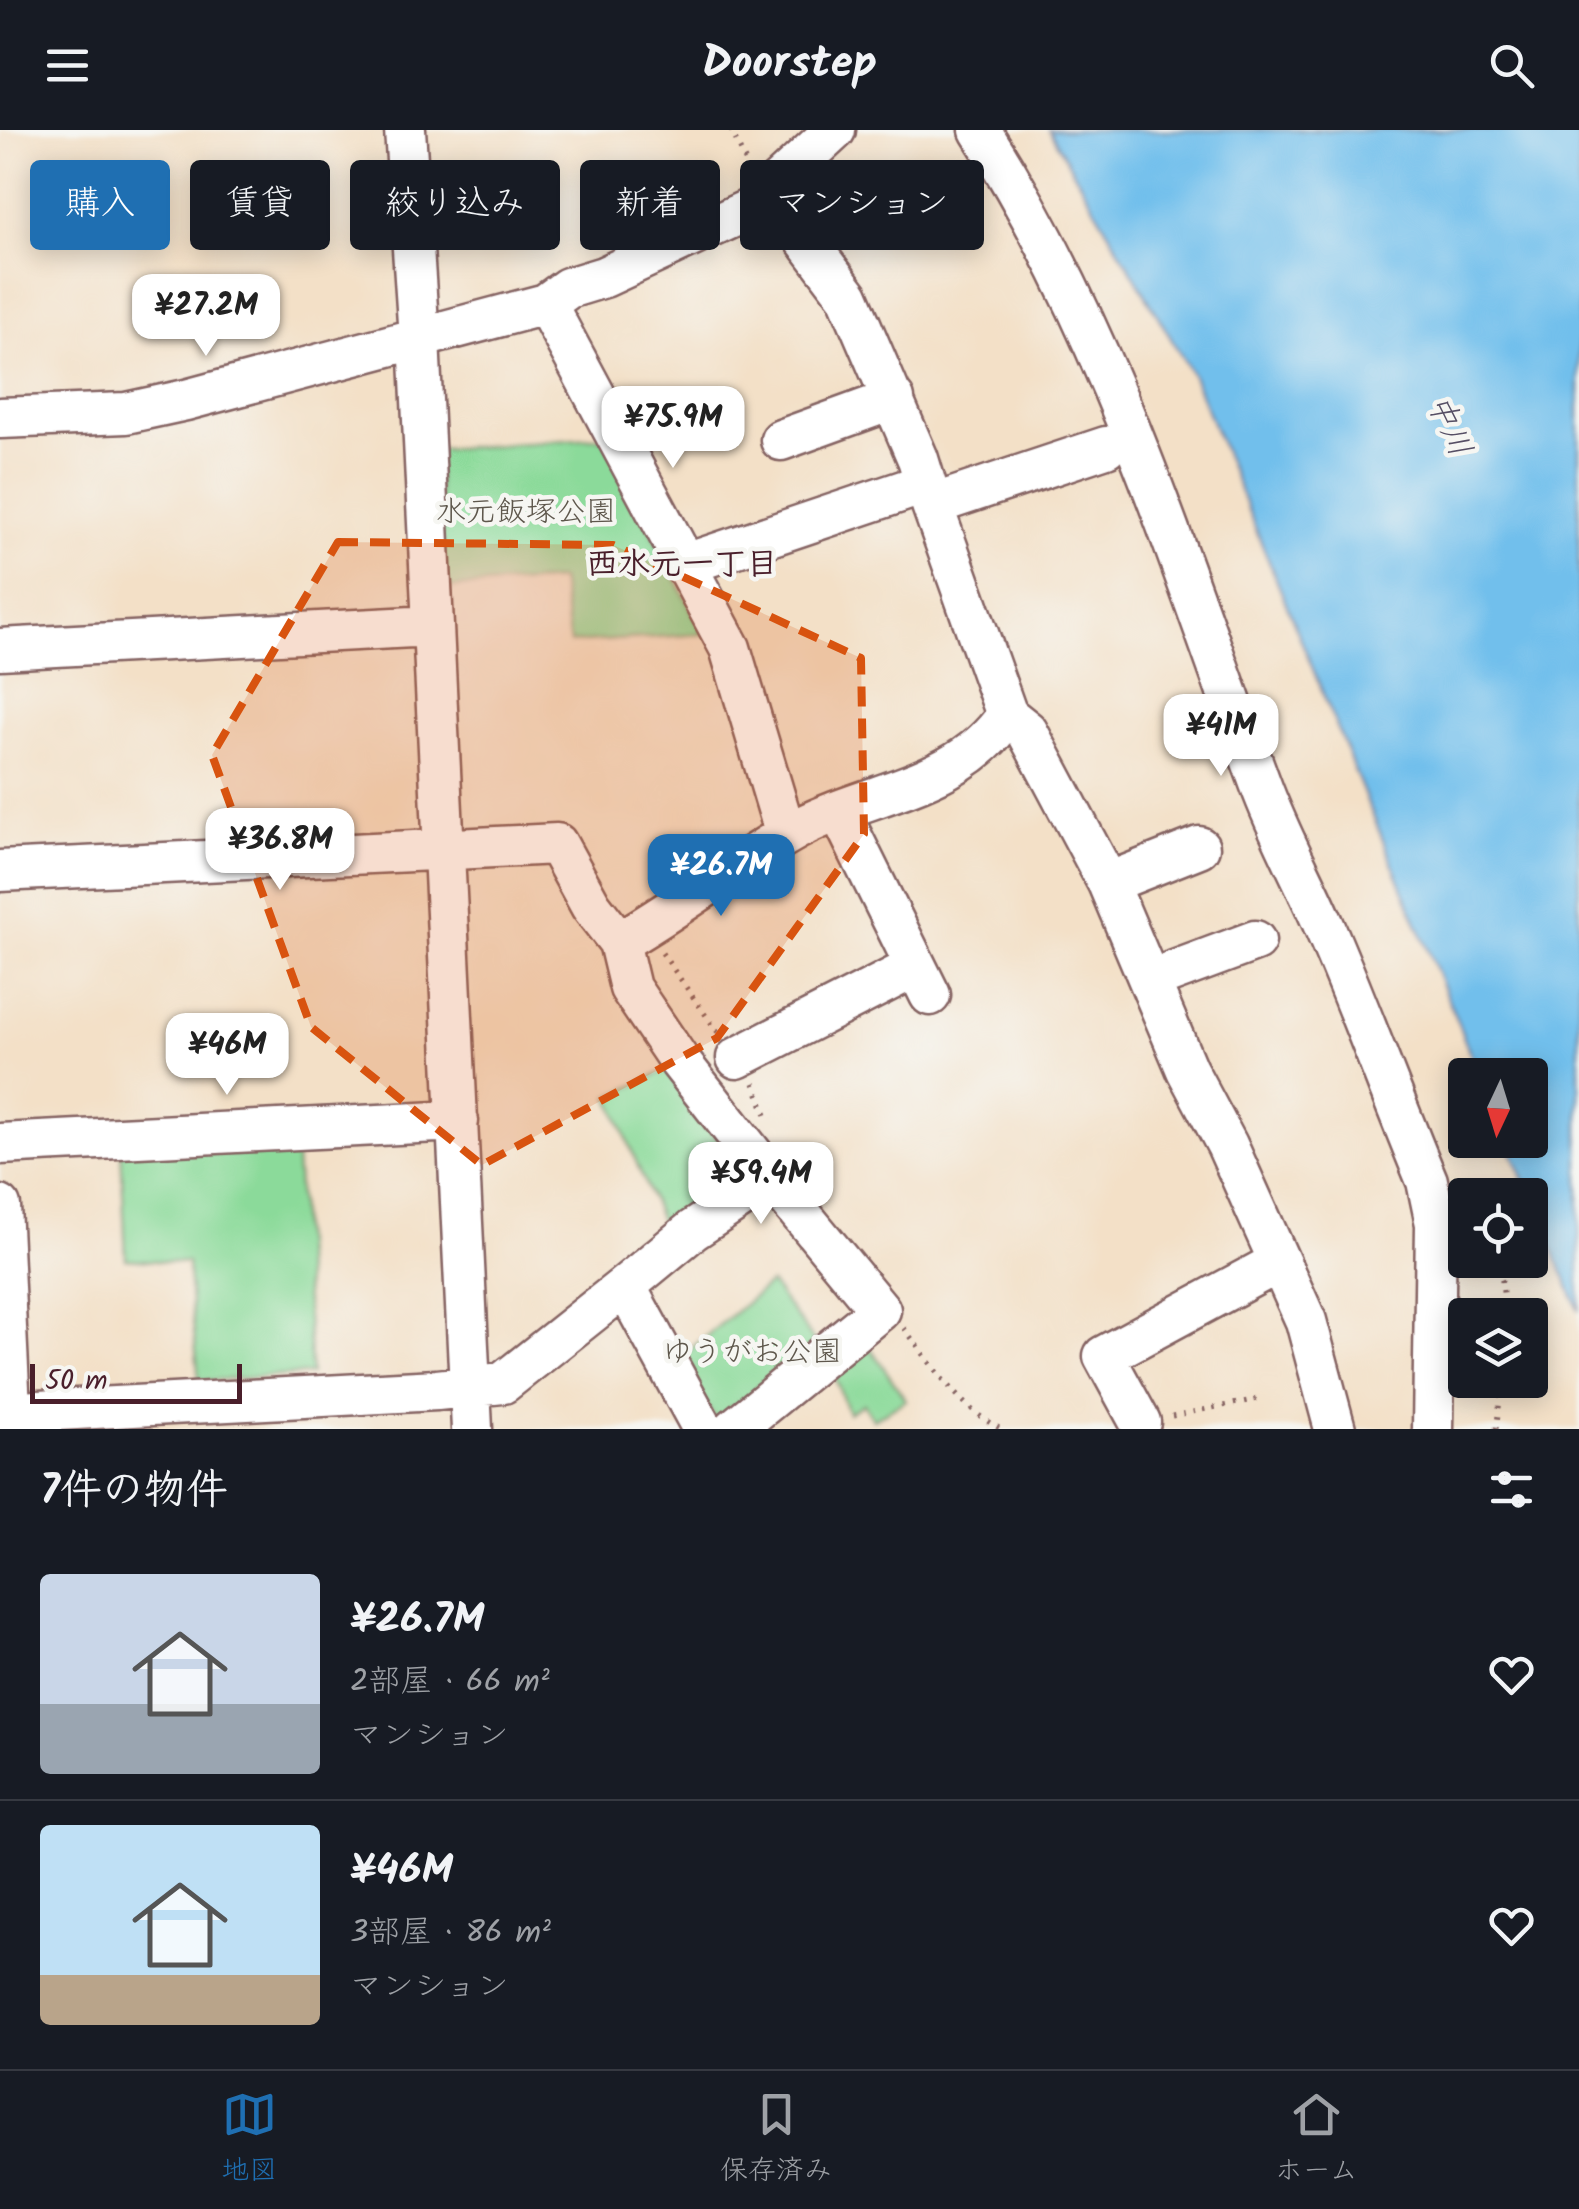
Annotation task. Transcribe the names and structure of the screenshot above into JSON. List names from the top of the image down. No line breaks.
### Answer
{"districts":["西水元一丁目"],"water":["中川"],"parks":["水元飯塚公園","ゆうがお公園"],"scale_bar":"50 m","north":"bottom","page":{"header":"Doorstep","chip":["購入","賃貸","絞り込み","新着","マンション"],"price":["¥27.2M","¥75.9M","¥41M","¥36.8M","¥26.7M","¥46M","¥59.4M"],"scale":"50 m","heading":"7件の物件","list":[{"name":"¥26.7M","note":"2部屋 · 66 m² · マンション"},{"name":"¥46M","note":"3部屋 · 86 m² · マンション"}],"tabs":["地図","保存済み","ホーム"]}}
